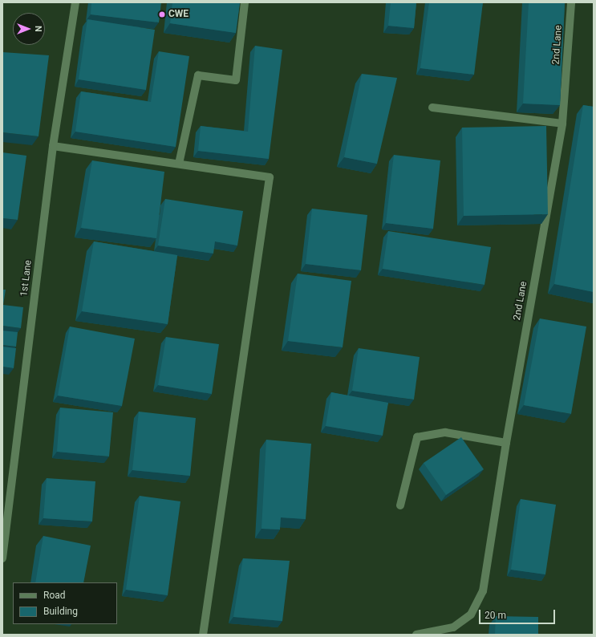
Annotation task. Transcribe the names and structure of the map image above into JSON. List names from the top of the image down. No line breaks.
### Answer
{"streets":{"street":["2nd Lane","1st Lane"]},"places":["CWE"],"legend":["Road","Building"],"scale_bar":"20 m","north":"right"}
